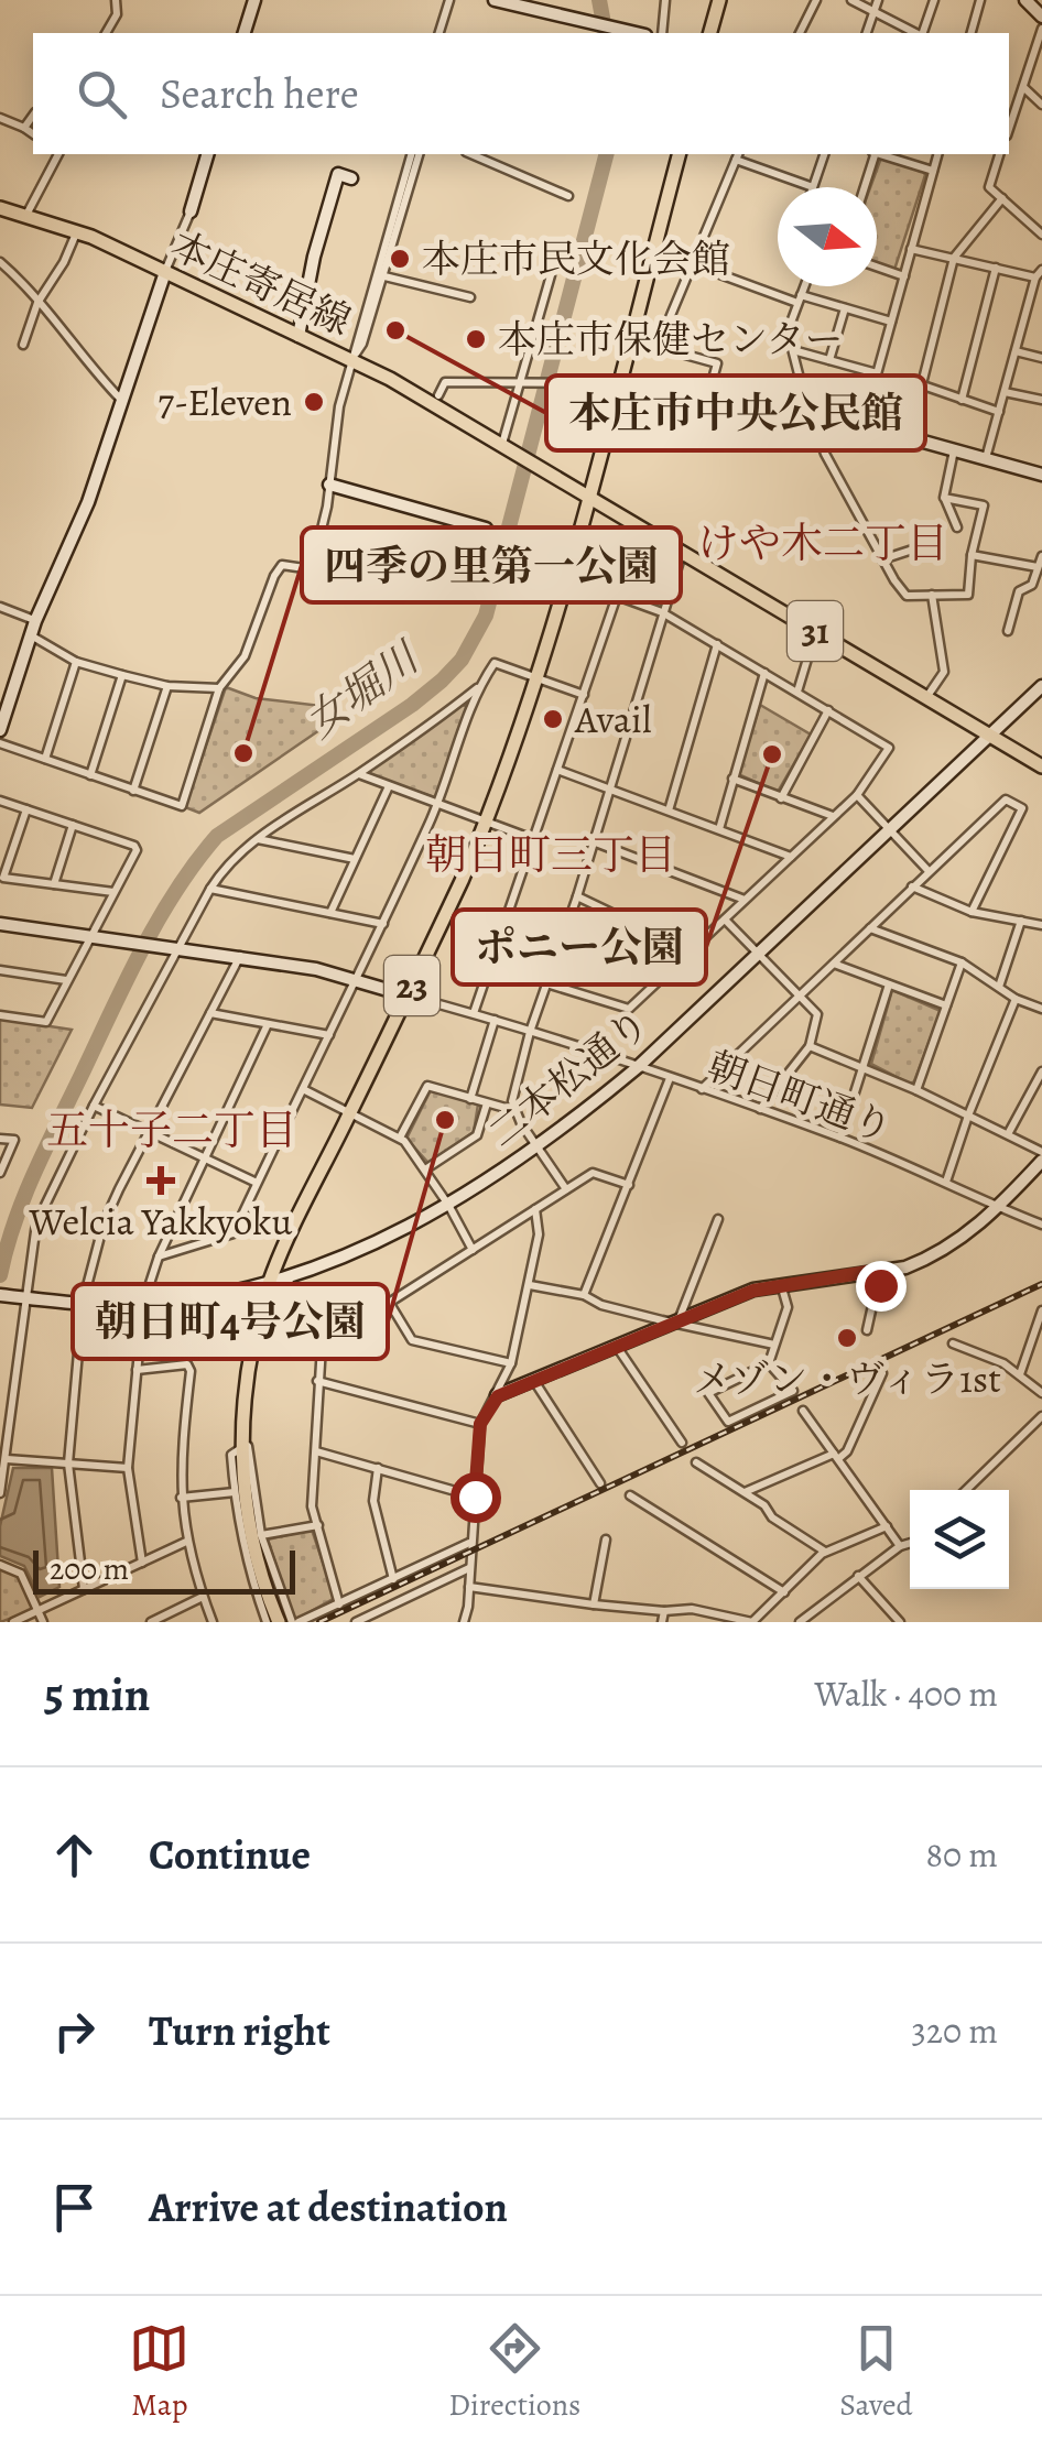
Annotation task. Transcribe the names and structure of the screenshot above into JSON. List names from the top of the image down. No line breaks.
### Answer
{"streets":{"main road":["本庄寄居線","31","23"],"street":["二本松通り","朝日町通り"]},"crossings":[["本庄寄居線","31"],["本庄寄居線","23"],["31","23"],["31","二本松通り"],["23","二本松通り"],["23","朝日町通り"],["二本松通り","朝日町通り"]],"districts":["けや木二丁目","朝日町三丁目","五十子二丁目"],"water":["女堀川"],"places":{"other":["本庄市民文化会館","本庄市中央公民館","本庄市保健センター","7-Eleven","Avail","四季の里第一公園","ポニー公園","朝日町4号公園","メゾン・ヴィラ1st"],"health":["Welcia Yakkyoku"]},"scale_bar":"200 m","north":"right","page":{"search":"Search here","scale":"200 m","heading":["5 min","Walk · 400 m"],"list":[["Continue","80 m"],["Turn right","320 m"],"Arrive at destination"],"nav":["Map","Directions","Saved"]}}
